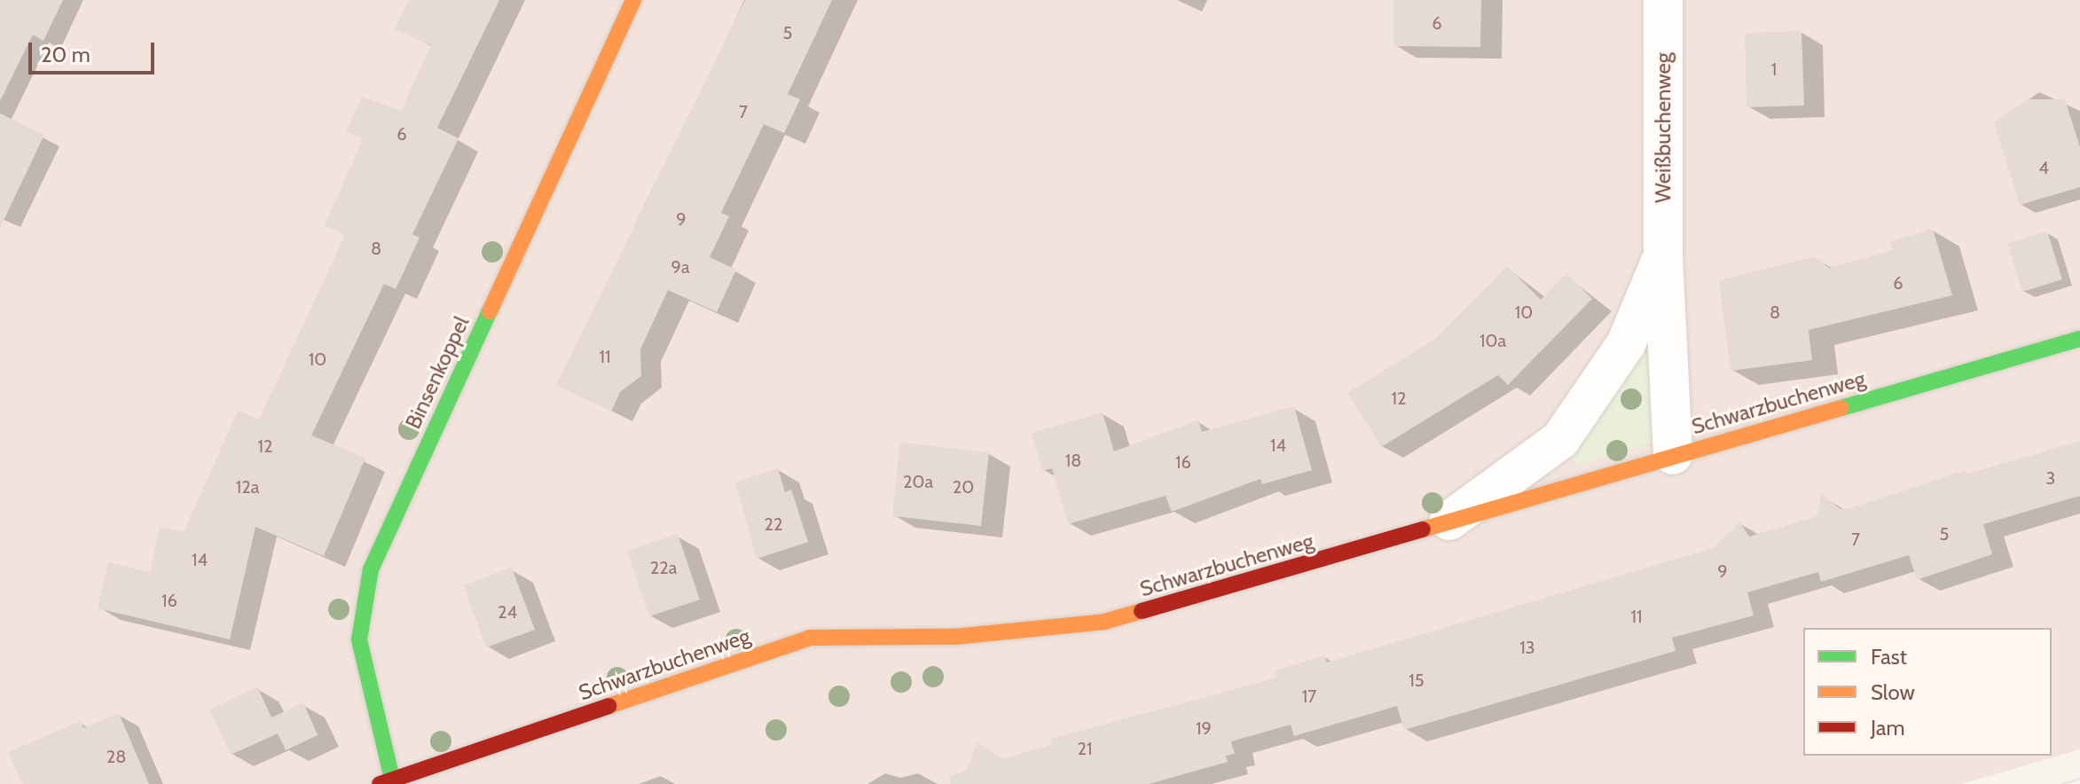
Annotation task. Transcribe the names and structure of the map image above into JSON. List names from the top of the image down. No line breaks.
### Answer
{"streets":{"street":["Weißbuchenweg","Binsenkoppel","Schwarzbuchenweg"]},"crossings":[["Weißbuchenweg","Schwarzbuchenweg"],["Binsenkoppel","Schwarzbuchenweg"]],"house_numbers":["6","5","1","7","6","4","9","8","9a","6","10","8","10a","11","10","12","14","12","18","16","3","20a","12a","20","22","5","7","14","22a","9","16","24","11","13","15","17","19","21","28"],"legend":["Fast","Slow","Jam"],"scale_bar":"20 m"}
